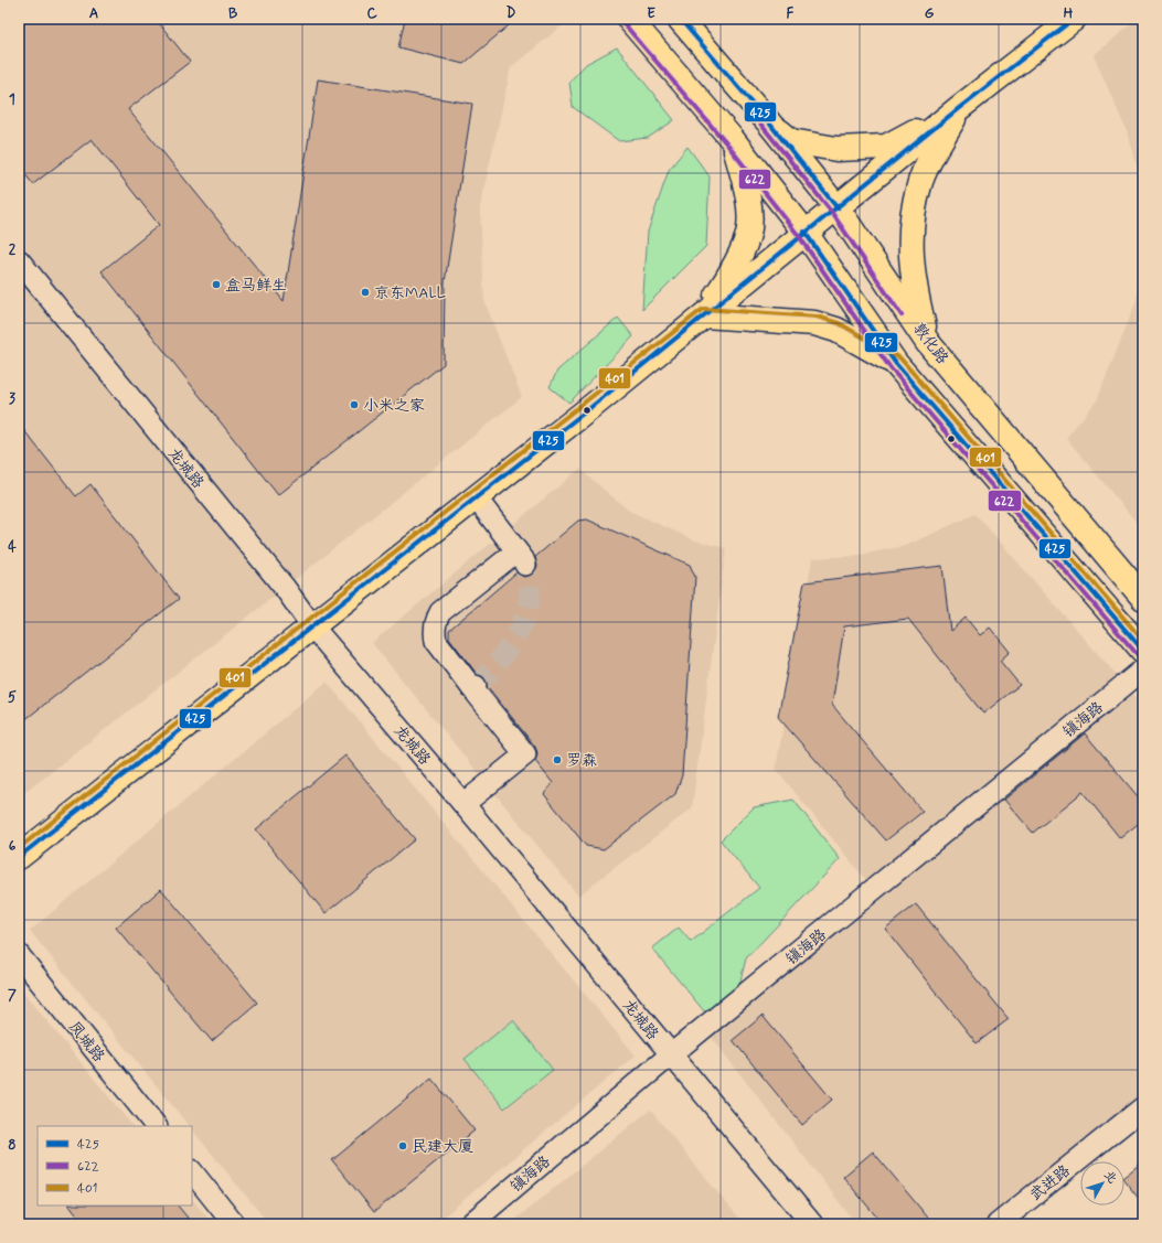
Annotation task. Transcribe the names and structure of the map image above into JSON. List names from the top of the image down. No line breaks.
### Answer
{"streets":{"main road":["敦化路"],"street":["龙城路","镇海路","凤城路","武进路"]},"crossings":[["龙城路","镇海路"]],"places":["盒马鲜生","京东MALL","小米之家","罗森","民建大厦"],"lines":["transit line 425","transit line 622","transit line 401"],"legend":["425","622","401"],"north":"top right","grid":{"columns":["A","B","C","D","E","F","G","H"],"rows":["1","2","3","4","5","6","7","8"]}}
